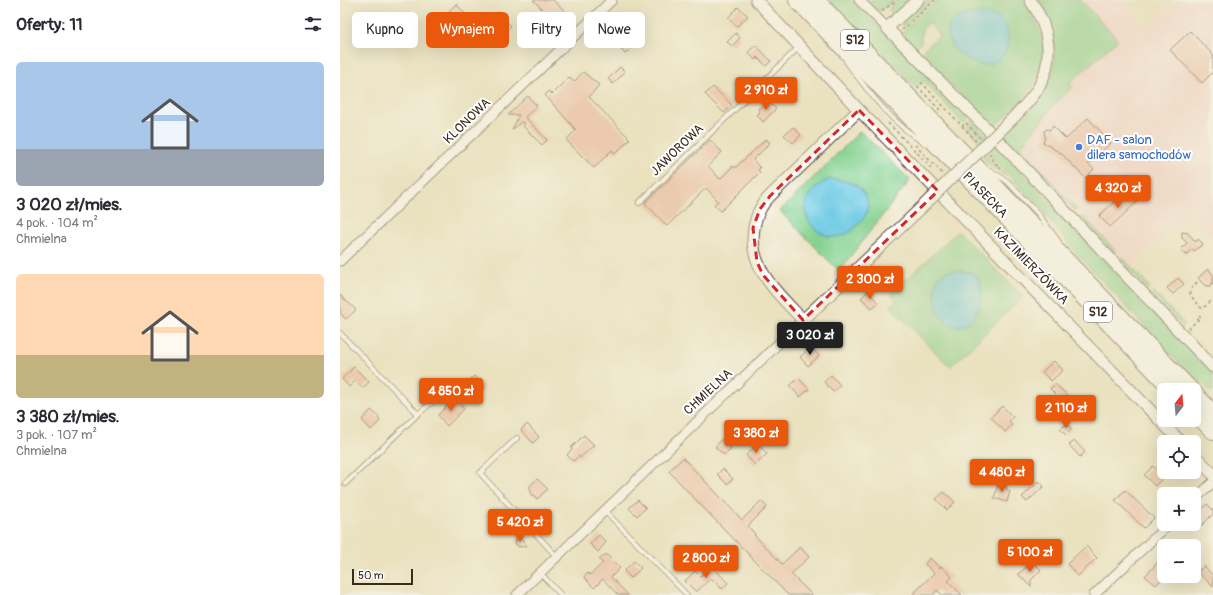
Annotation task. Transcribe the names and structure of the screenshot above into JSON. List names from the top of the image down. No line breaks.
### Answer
{"streets":{"highway":["S12","PIASECKA"],"street":["KLONOWA","KAZIMIERZÓWKA","CHMIELNA"],"lane":["JAWOROWA"]},"crossings":[["JAWOROWA","KAZIMIERZÓWKA"]],"places":["DAF - salon dilera samochodów"],"scale_bar":"50 m","north":"top","page":{"heading":"Oferty: 11","chip":["Kupno","Wynajem","Filtry","Nowe"],"list":[{"name":"3 020 zł/mies.","note":"4 pok. · 104 m² · Chmielna"},{"name":"3 380 zł/mies.","note":"3 pok. · 107 m² · Chmielna"}],"price":["2 910 zł","4 320 zł","2 300 zł","3 020 zł","4 850 zł","2 110 zł","3 380 zł","4 480 zł","5 420 zł","5 100 zł","2 800 zł"],"map_buttons":["+","−"],"scale":"50 m"}}
